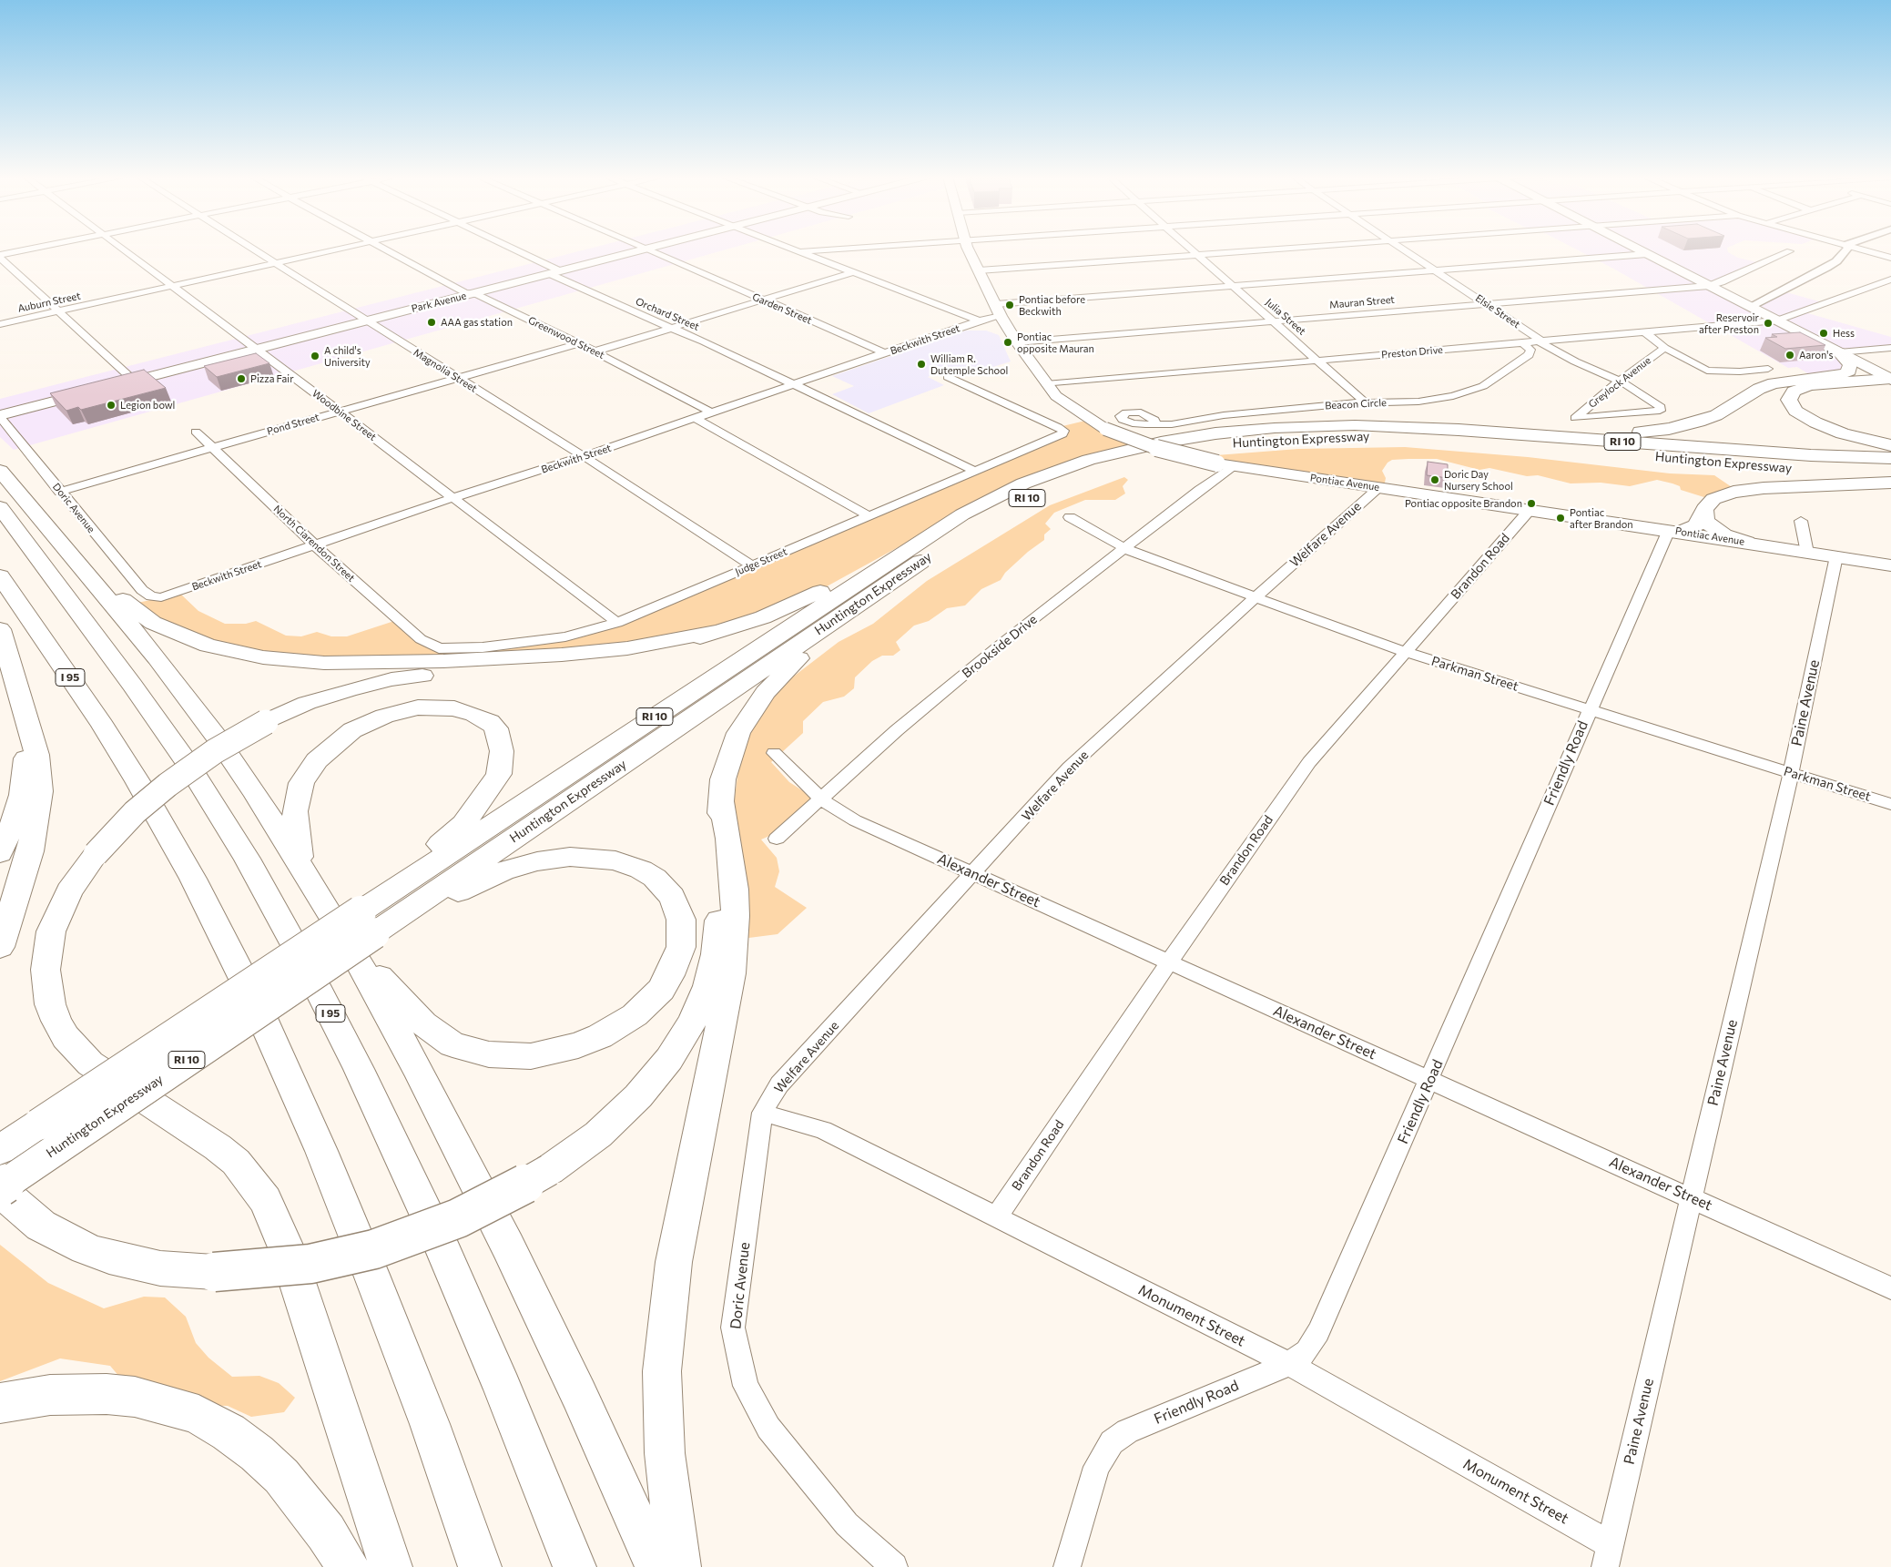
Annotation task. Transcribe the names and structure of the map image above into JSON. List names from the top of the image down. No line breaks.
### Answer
{"streets":{"main road":["Park Avenue","Huntington Expressway","RI 10","Pontiac Avenue","I 95"],"street":["Auburn Street","Mauran Street","Garden Street","Elsie Street","Orchard Street","Julia Street","Greenwood Street","Beckwith Street","Preston Drive","Magnolia Street","Greylock Avenue","Beacon Circle","Woodbine Street","Pond Street","Doric Avenue","Welfare Avenue","North Ciarendon Street","Judge Street","Brandon Road","Brookside Drive","Parkman Street","Paine Avenue","Friendly Road","Alexander Street","Monument Street"]},"crossings":[["Auburn Street","Magnolia Street"],["Auburn Street","Woodbine Street"],["Park Avenue","Orchard Street"],["Park Avenue","Greenwood Street"],["Park Avenue","Magnolia Street"],["Park Avenue","Woodbine Street"],["Park Avenue","Doric Avenue"],["Mauran Street","Elsie Street"],["Mauran Street","Julia Street"],["Mauran Street","Pontiac Avenue"],["Garden Street","Beckwith Street"],["Elsie Street","Preston Drive"],["Elsie Street","Greylock Avenue"],["Orchard Street","Beckwith Street"],["Orchard Street","Judge Street"],["Julia Street","Preston Drive"],["Julia Street","Beacon Circle"],["Greenwood Street","Beckwith Street"],["Greenwood Street","Pond Street"],["Beckwith Street","Magnolia Street"],["Beckwith Street","Woodbine Street"],["Beckwith Street","Pontiac Avenue"],["Beckwith Street","Doric Avenue"],["Beckwith Street","North Ciarendon Street"],["Preston Drive","Greylock Avenue"],["Preston Drive","Beacon Circle"],["Preston Drive","Pontiac Avenue"],["Magnolia Street","Pond Street"],["Magnolia Street","Judge Street"],["Woodbine Street","Pond Street"],["Woodbine Street","Judge Street"],["Pond Street","Doric Avenue"],["Pond Street","North Ciarendon Street"],["Pontiac Avenue","Welfare Avenue"],["Pontiac Avenue","Brandon Road"],["Pontiac Avenue","Brookside Drive"],["Pontiac Avenue","Paine Avenue"],["Pontiac Avenue","Friendly Road"],["Doric Avenue","Welfare Avenue"],["Doric Avenue","Monument Street"],["Welfare Avenue","Parkman Street"],["Welfare Avenue","Alexander Street"],["Welfare Avenue","Monument Street"],["North Ciarendon Street","Judge Street"],["Brandon Road","Parkman Street"],["Brandon Road","Alexander Street"],["Brandon Road","Monument Street"],["Brookside Drive","Parkman Street"],["Brookside Drive","Alexander Street"],["Parkman Street","Paine Avenue"],["Parkman Street","Friendly Road"],["Paine Avenue","Alexander Street"],["Paine Avenue","Monument Street"],["Friendly Road","Alexander Street"],["Friendly Road","Monument Street"]],"places":["Pontiac before Beckwith","AAA gas station","Reservoir after Preston","Hess","Pontiac opposite Mauran","Aaron's","A child's University","William R. Dutemple School","Pizza Fair","Legion bowl","Doric Day Nursery School","Pontiac opposite Brandon","Pontiac after Brandon"]}
